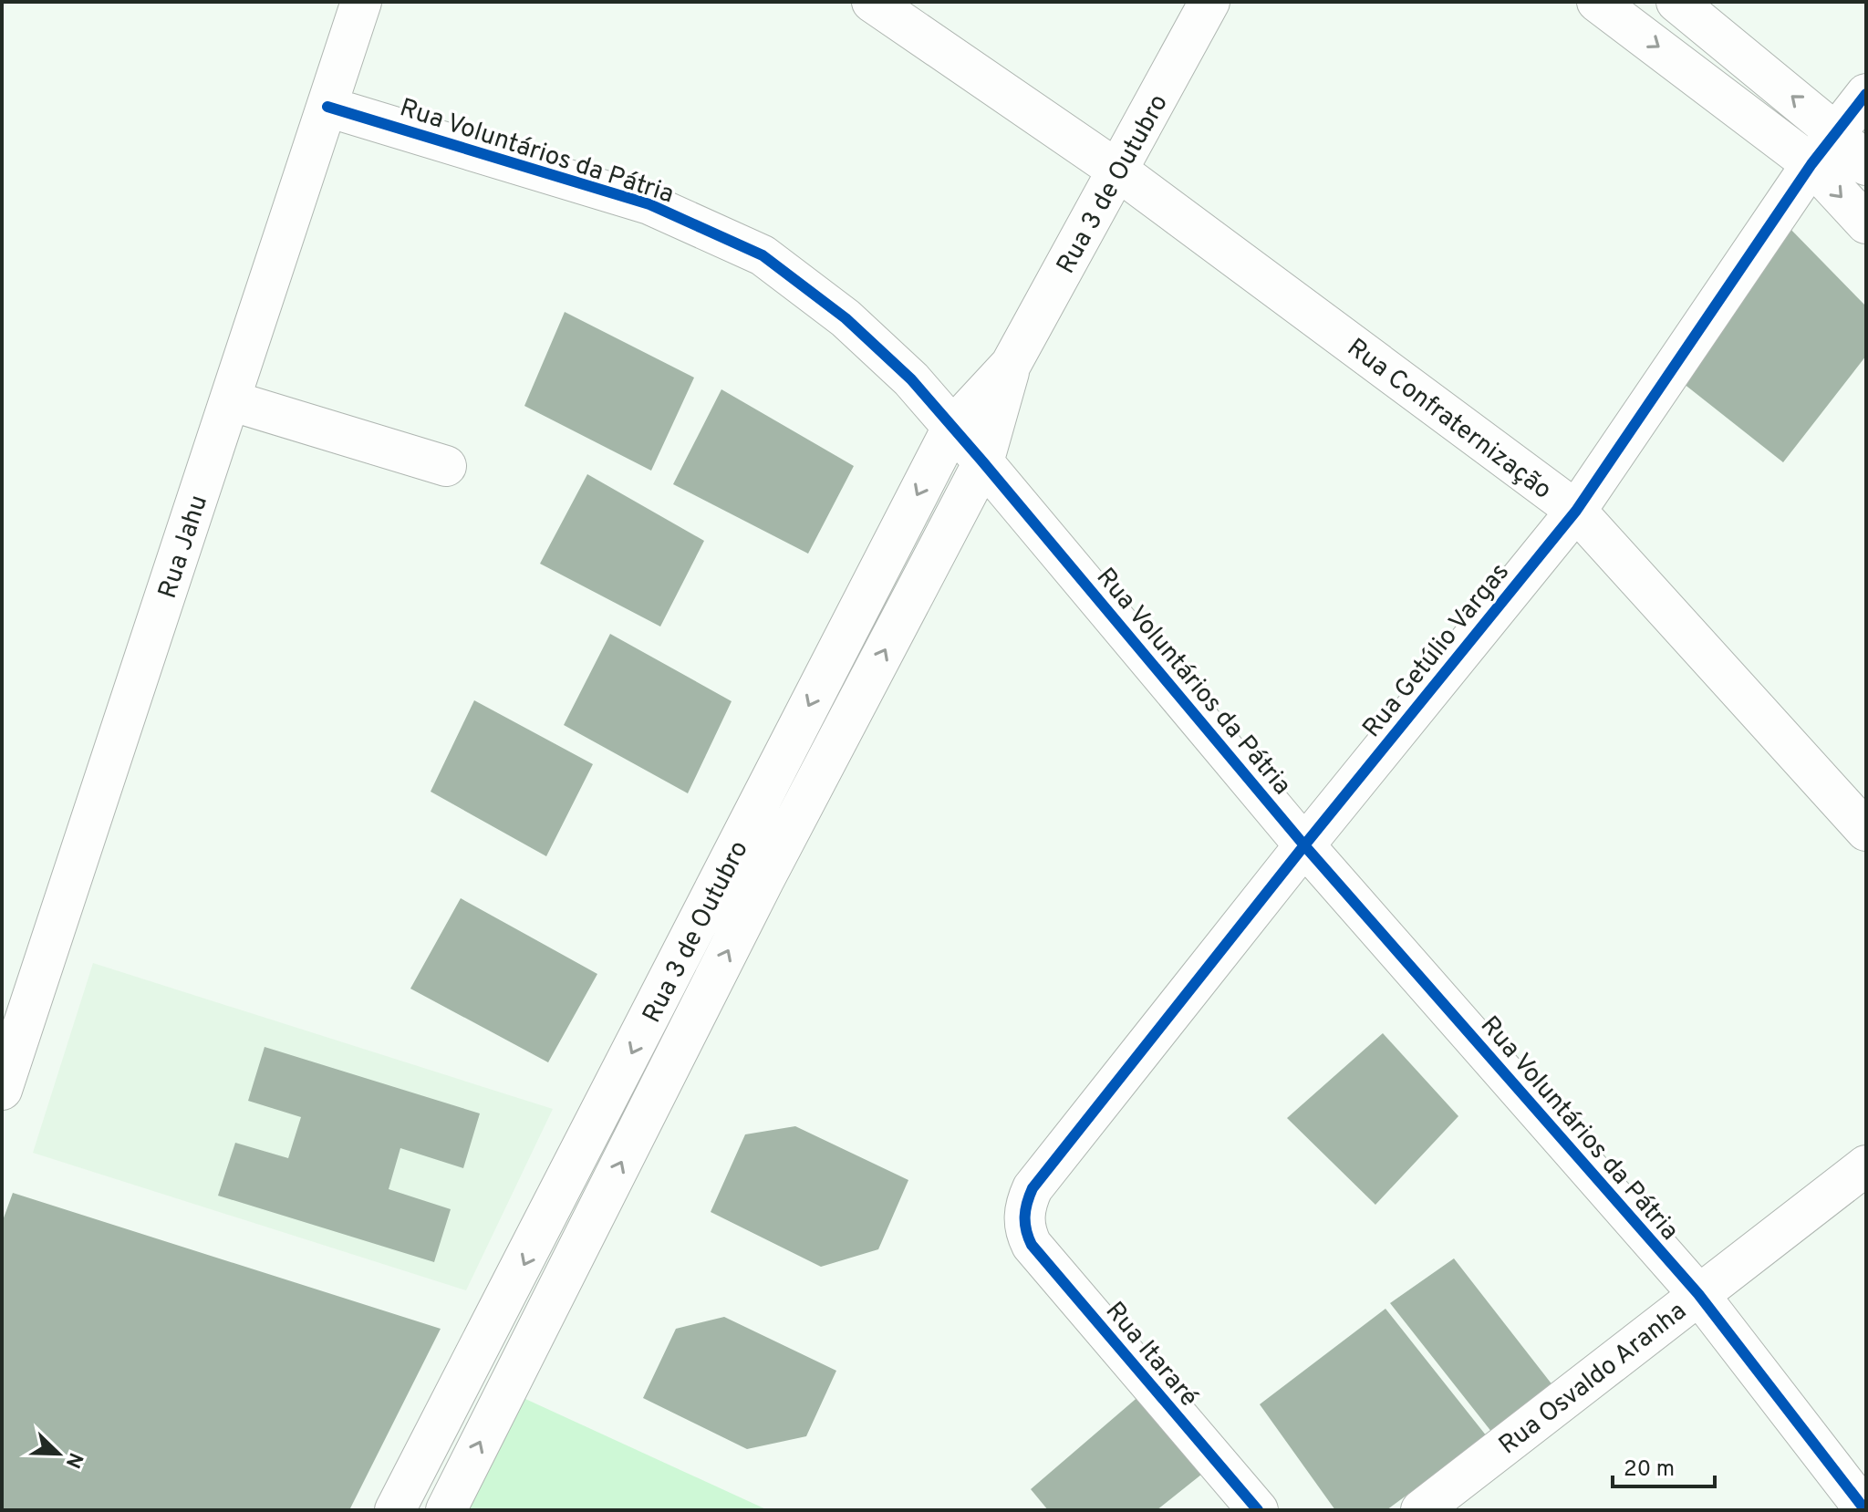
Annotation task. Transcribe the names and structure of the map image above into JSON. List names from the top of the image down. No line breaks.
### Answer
{"streets":{"street":["Rua Voluntários da Pátria","Rua 3 de Outubro","Rua Confraternização","Rua Jahu","Rua Getúlio Vargas","Rua Itararé","Rua Osvaldo Aranha"]},"crossings":[["Rua Voluntários da Pátria","Rua 3 de Outubro"],["Rua Voluntários da Pátria","Rua Jahu"],["Rua Voluntários da Pátria","Rua Getúlio Vargas"],["Rua Voluntários da Pátria","Rua Osvaldo Aranha"],["Rua 3 de Outubro","Rua Confraternização"],["Rua Confraternização","Rua Getúlio Vargas"],["Rua Getúlio Vargas","Rua Itararé"]],"scale_bar":"20 m","north":"bottom right"}
